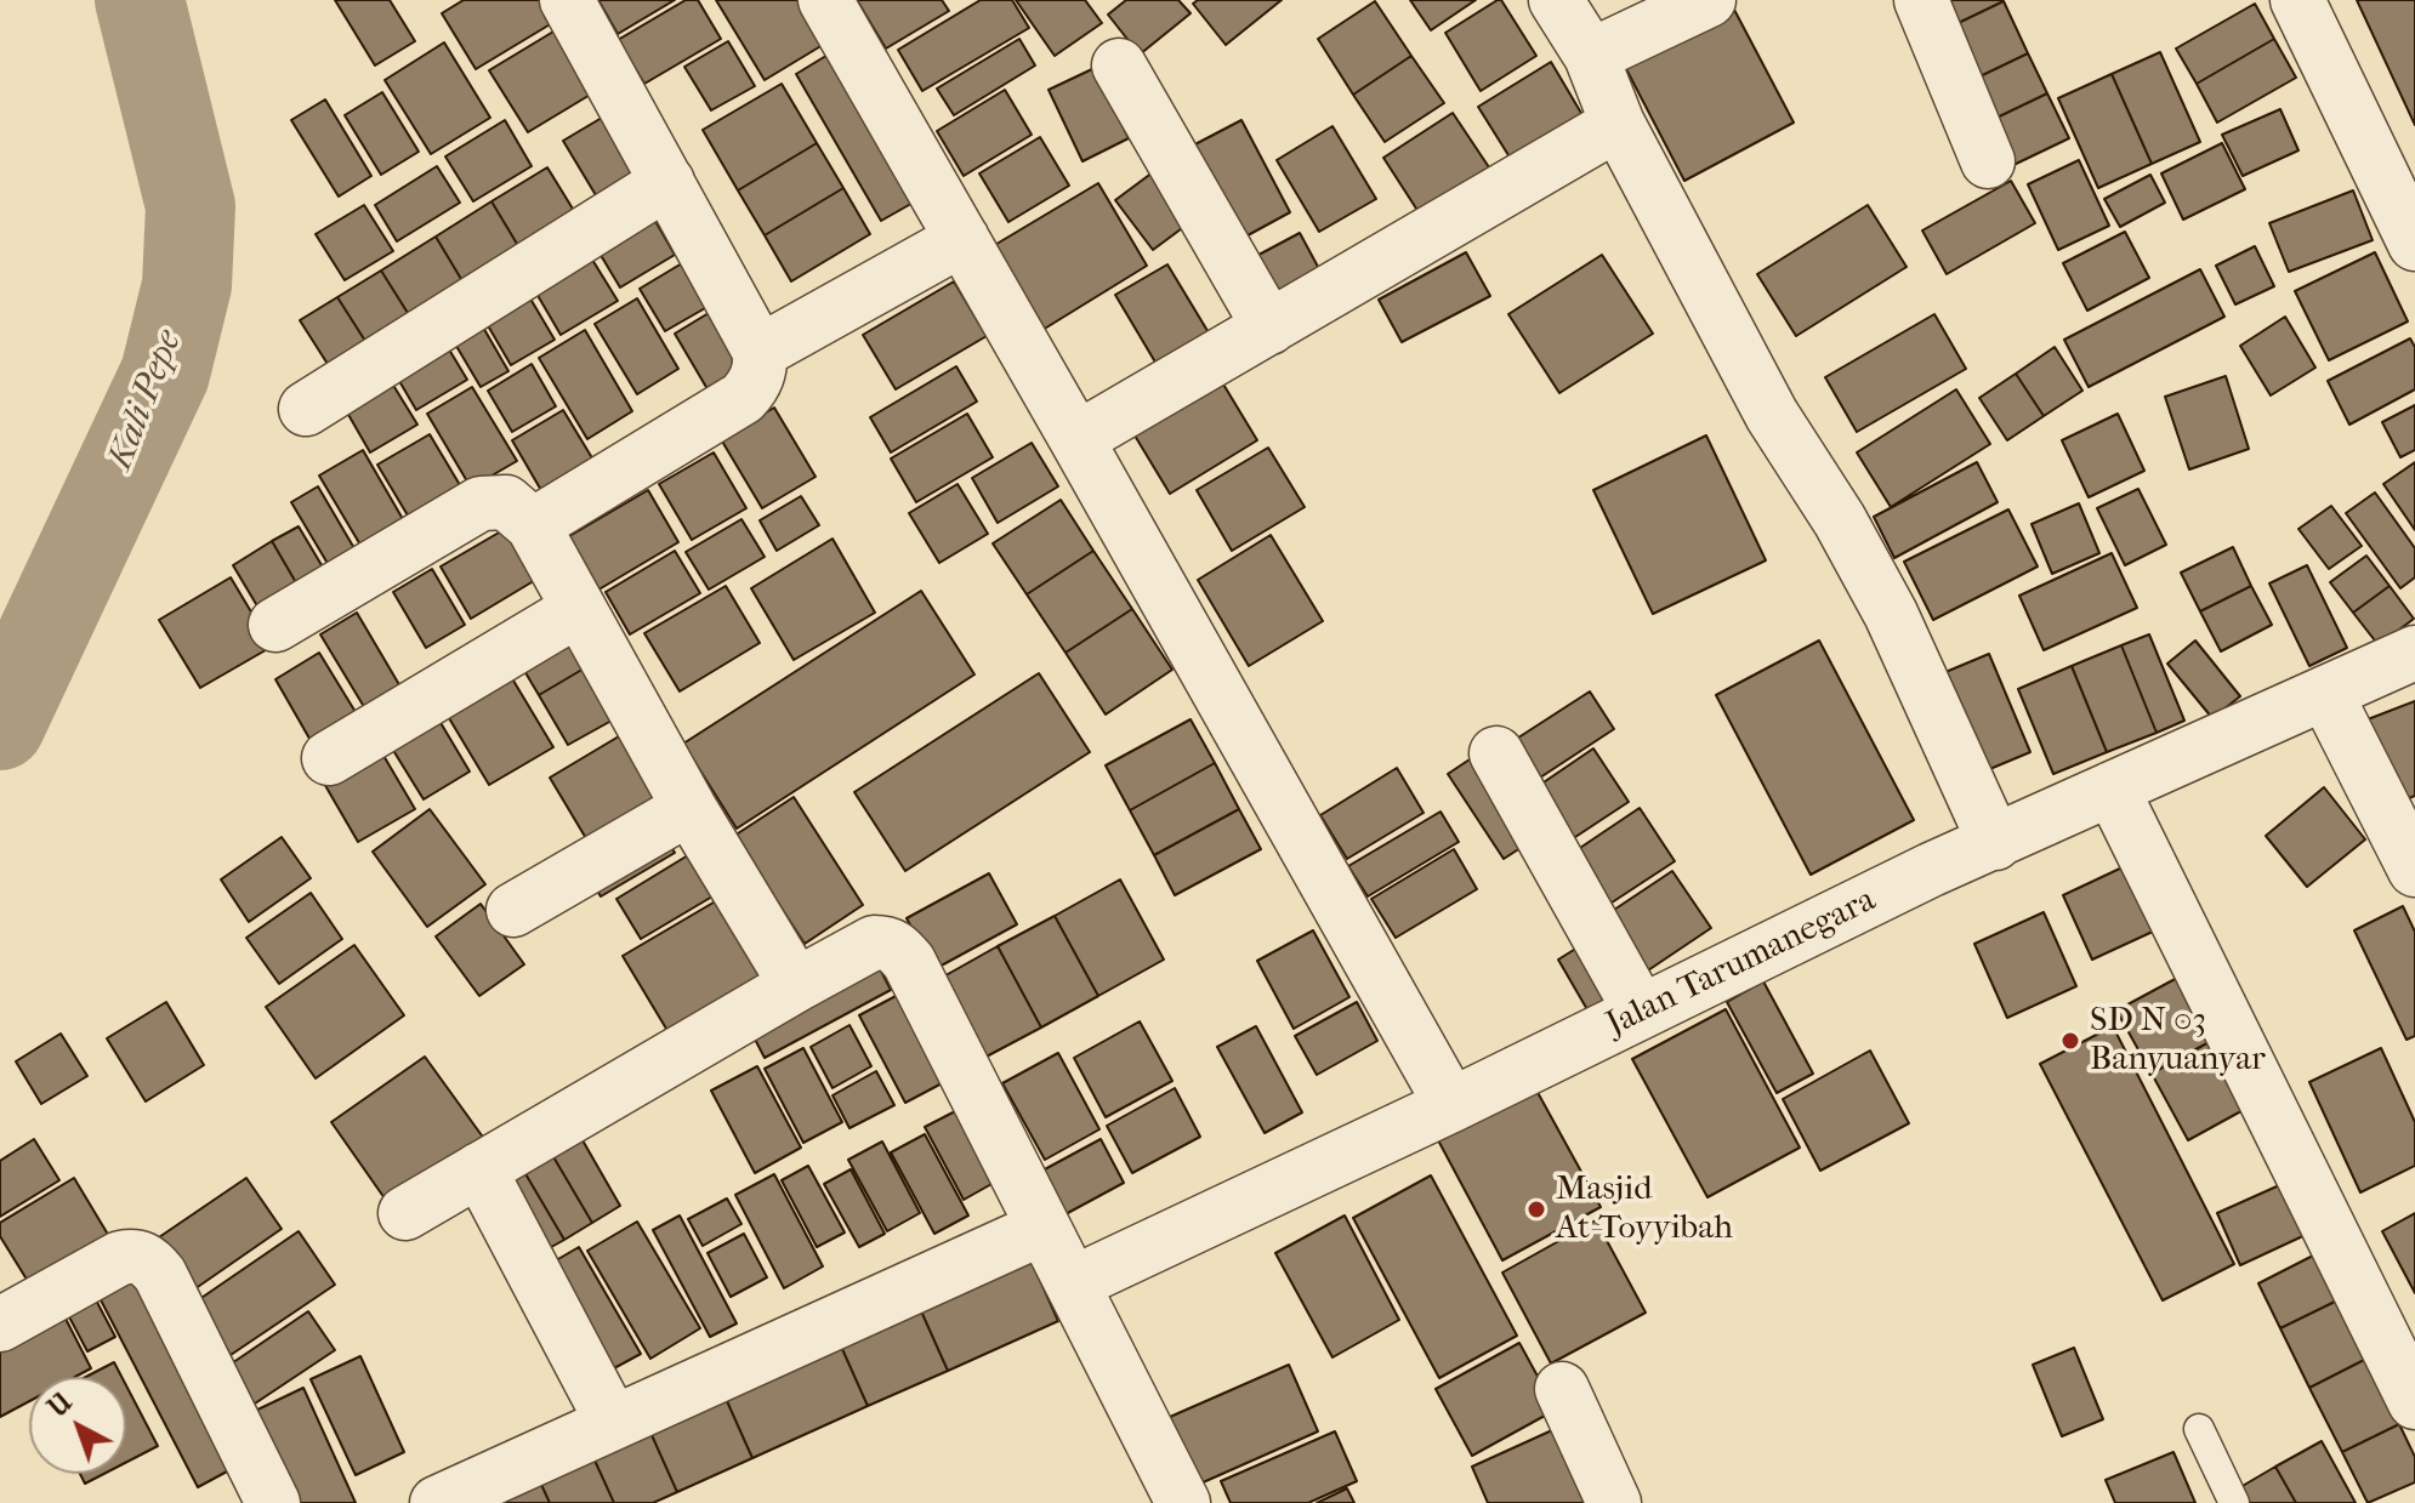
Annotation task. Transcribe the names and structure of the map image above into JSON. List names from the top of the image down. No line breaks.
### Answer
{"streets":{"street":["Jalan Tarumanegara"]},"water":["Kali Pepe"],"places":["SD N 03 Banyuanyar","Masjid At-Toyyibah"],"north":"top left"}
